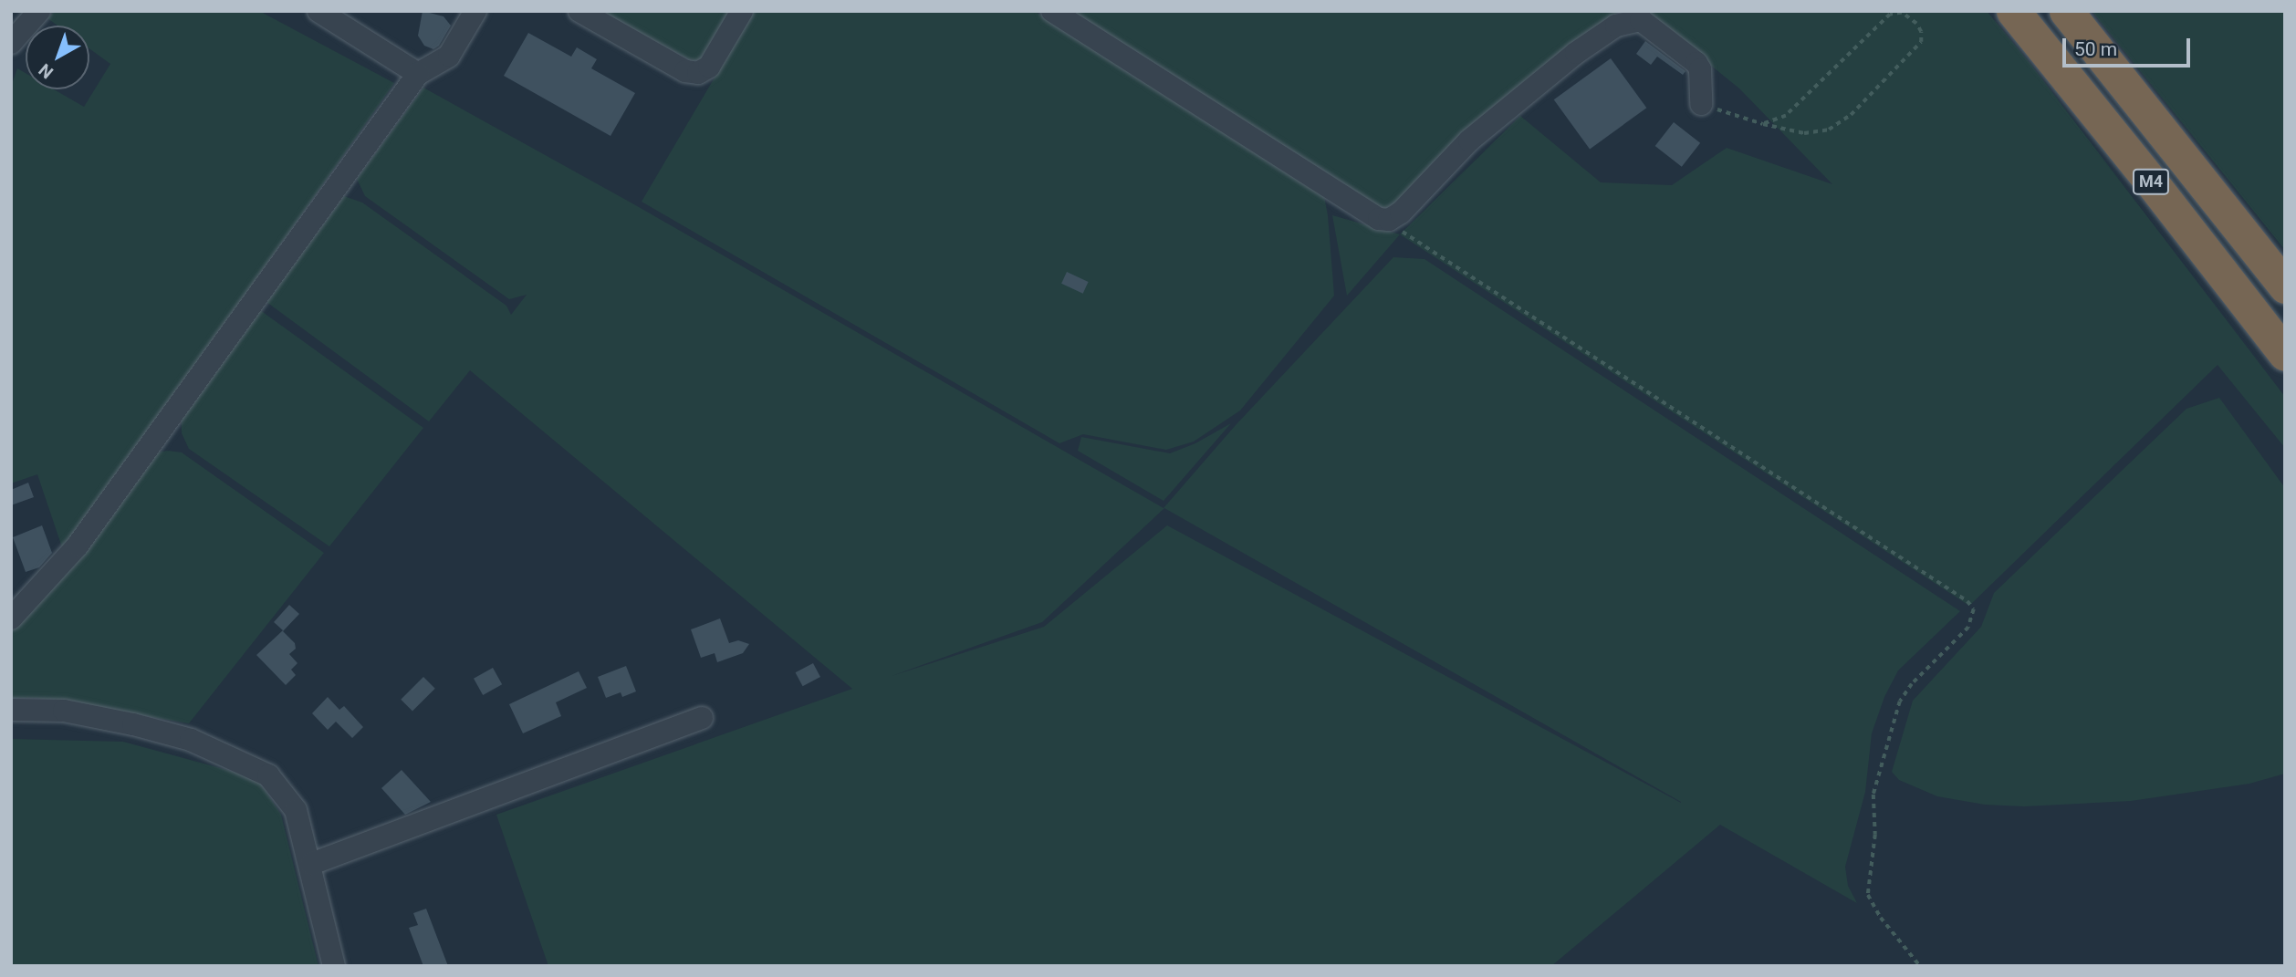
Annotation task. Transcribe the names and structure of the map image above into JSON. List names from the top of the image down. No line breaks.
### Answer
{"streets":{"highway":["M4"]},"scale_bar":"50 m","north":"bottom left"}
